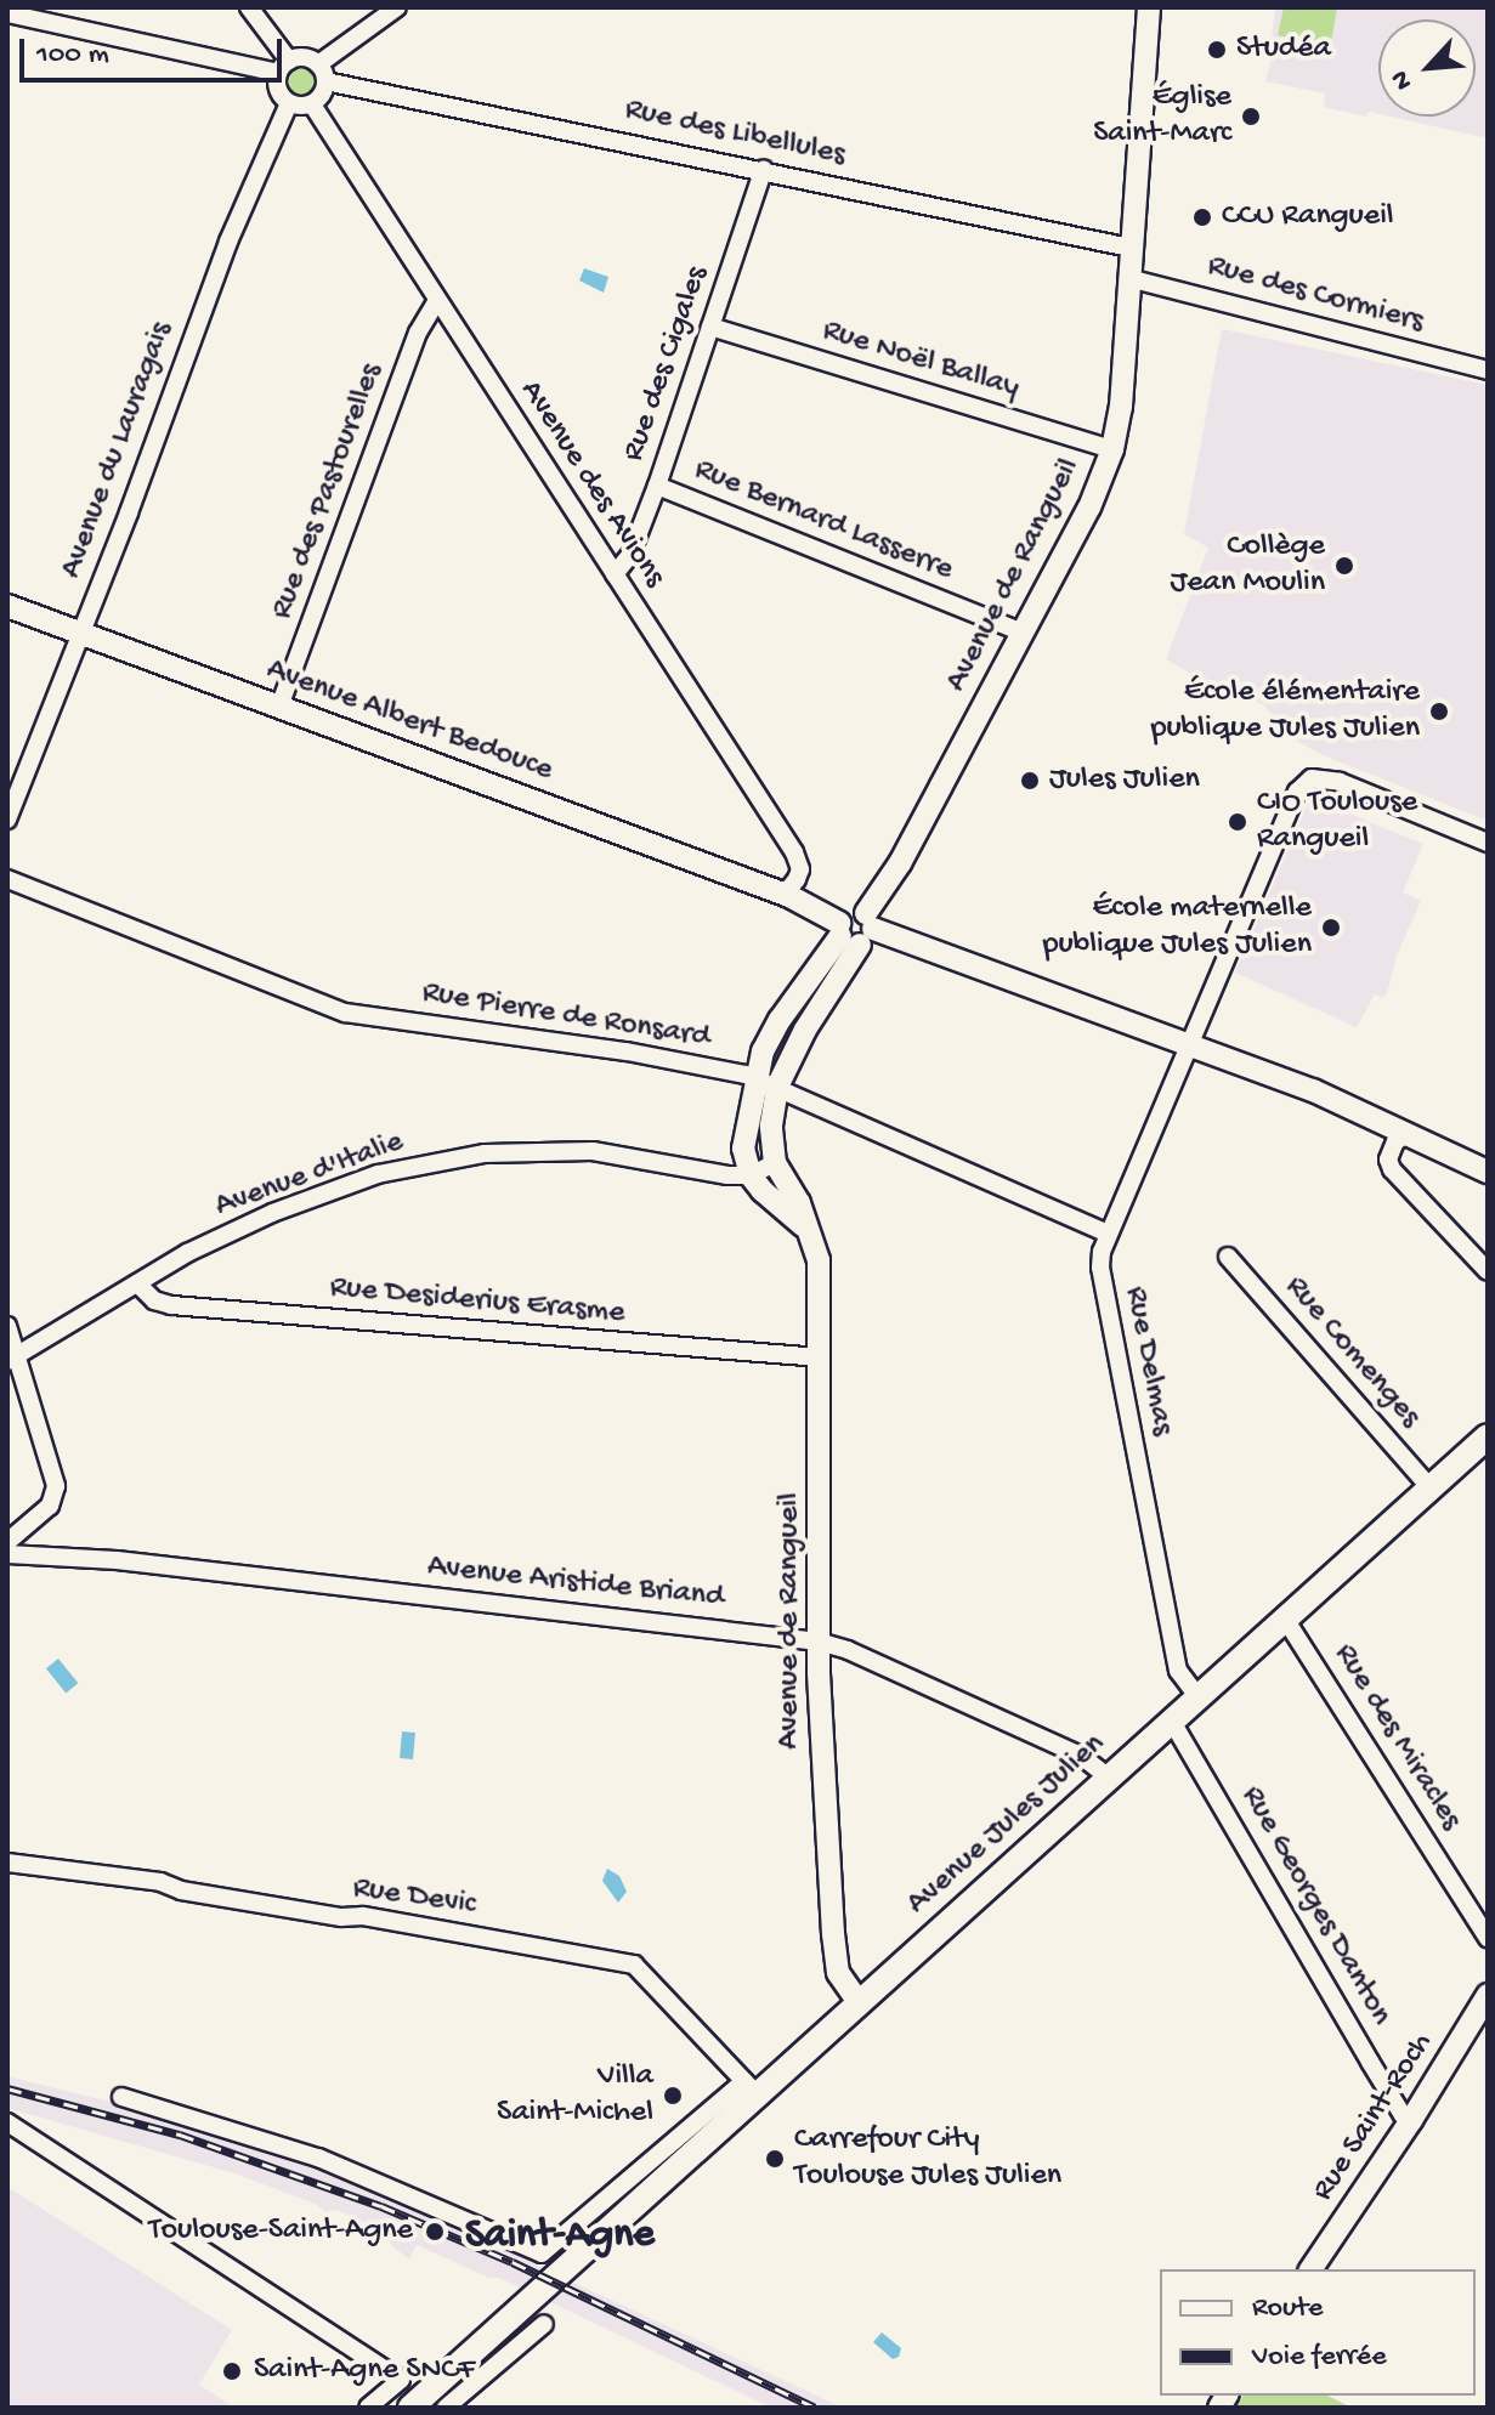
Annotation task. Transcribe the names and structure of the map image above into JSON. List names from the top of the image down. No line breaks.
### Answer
{"streets":{"main road":["Avenue Jules Julien"],"street":["Rue des Libellules","Rue des Cormiers","Rue Noël Ballay","Rue des Cigales","Avenue du Lauragais","Avenue des Avions","Rue des Pastourelles","Rue Bernard Lasserre","Avenue de Rangueil","Avenue Albert Bedouce","Rue Pierre de Ronsard","Avenue d'Italie","Rue Desiderius Erasme","Rue Comenges","Rue Delmas","Avenue Aristide Briand","Rue des Miracles","Rue Devic","Rue Georges Danton","Rue Saint-Roch"]},"crossings":[["Rue des Libellules","Rue des Cigales"],["Rue des Libellules","Avenue du Lauragais"],["Rue des Libellules","Avenue des Avions"],["Rue des Libellules","Avenue de Rangueil"],["Rue des Cormiers","Avenue de Rangueil"],["Rue Noël Ballay","Rue des Cigales"],["Rue Noël Ballay","Avenue de Rangueil"],["Rue des Cigales","Avenue des Avions"],["Rue des Cigales","Rue Bernard Lasserre"],["Avenue du Lauragais","Avenue des Avions"],["Avenue du Lauragais","Avenue Albert Bedouce"],["Avenue des Avions","Rue des Pastourelles"],["Avenue des Avions","Avenue Albert Bedouce"],["Rue des Pastourelles","Avenue Albert Bedouce"],["Rue Bernard Lasserre","Avenue de Rangueil"],["Avenue de Rangueil","Avenue Albert Bedouce"],["Avenue de Rangueil","Rue Pierre de Ronsard"],["Avenue de Rangueil","Avenue d'Italie"],["Avenue de Rangueil","Rue Desiderius Erasme"],["Avenue de Rangueil","Avenue Aristide Briand"],["Avenue de Rangueil","Avenue Jules Julien"],["Avenue Albert Bedouce","Rue Delmas"],["Rue Pierre de Ronsard","Rue Delmas"],["Avenue d'Italie","Rue Desiderius Erasme"],["Rue Comenges","Avenue Jules Julien"],["Rue Delmas","Avenue Jules Julien"],["Avenue Aristide Briand","Avenue Jules Julien"],["Rue des Miracles","Avenue Jules Julien"],["Avenue Jules Julien","Rue Devic"],["Avenue Jules Julien","Rue Georges Danton"],["Rue Georges Danton","Rue Saint-Roch"]],"districts":["Saint-Agne"],"places":["Studéa","Église Saint-Marc","CCU Rangueil","Collège Jean Moulin","École élémentaire publique Jules Julien","Jules Julien","CIO Toulouse Rangueil","École maternelle publique Jules Julien","Villa Saint-Michel","Carrefour City Toulouse Jules Julien","Toulouse-Saint-Agne","Saint-Agne SNCF"],"legend":["Route","Voie ferrée"],"scale_bar":"100 m","north":"bottom left"}
